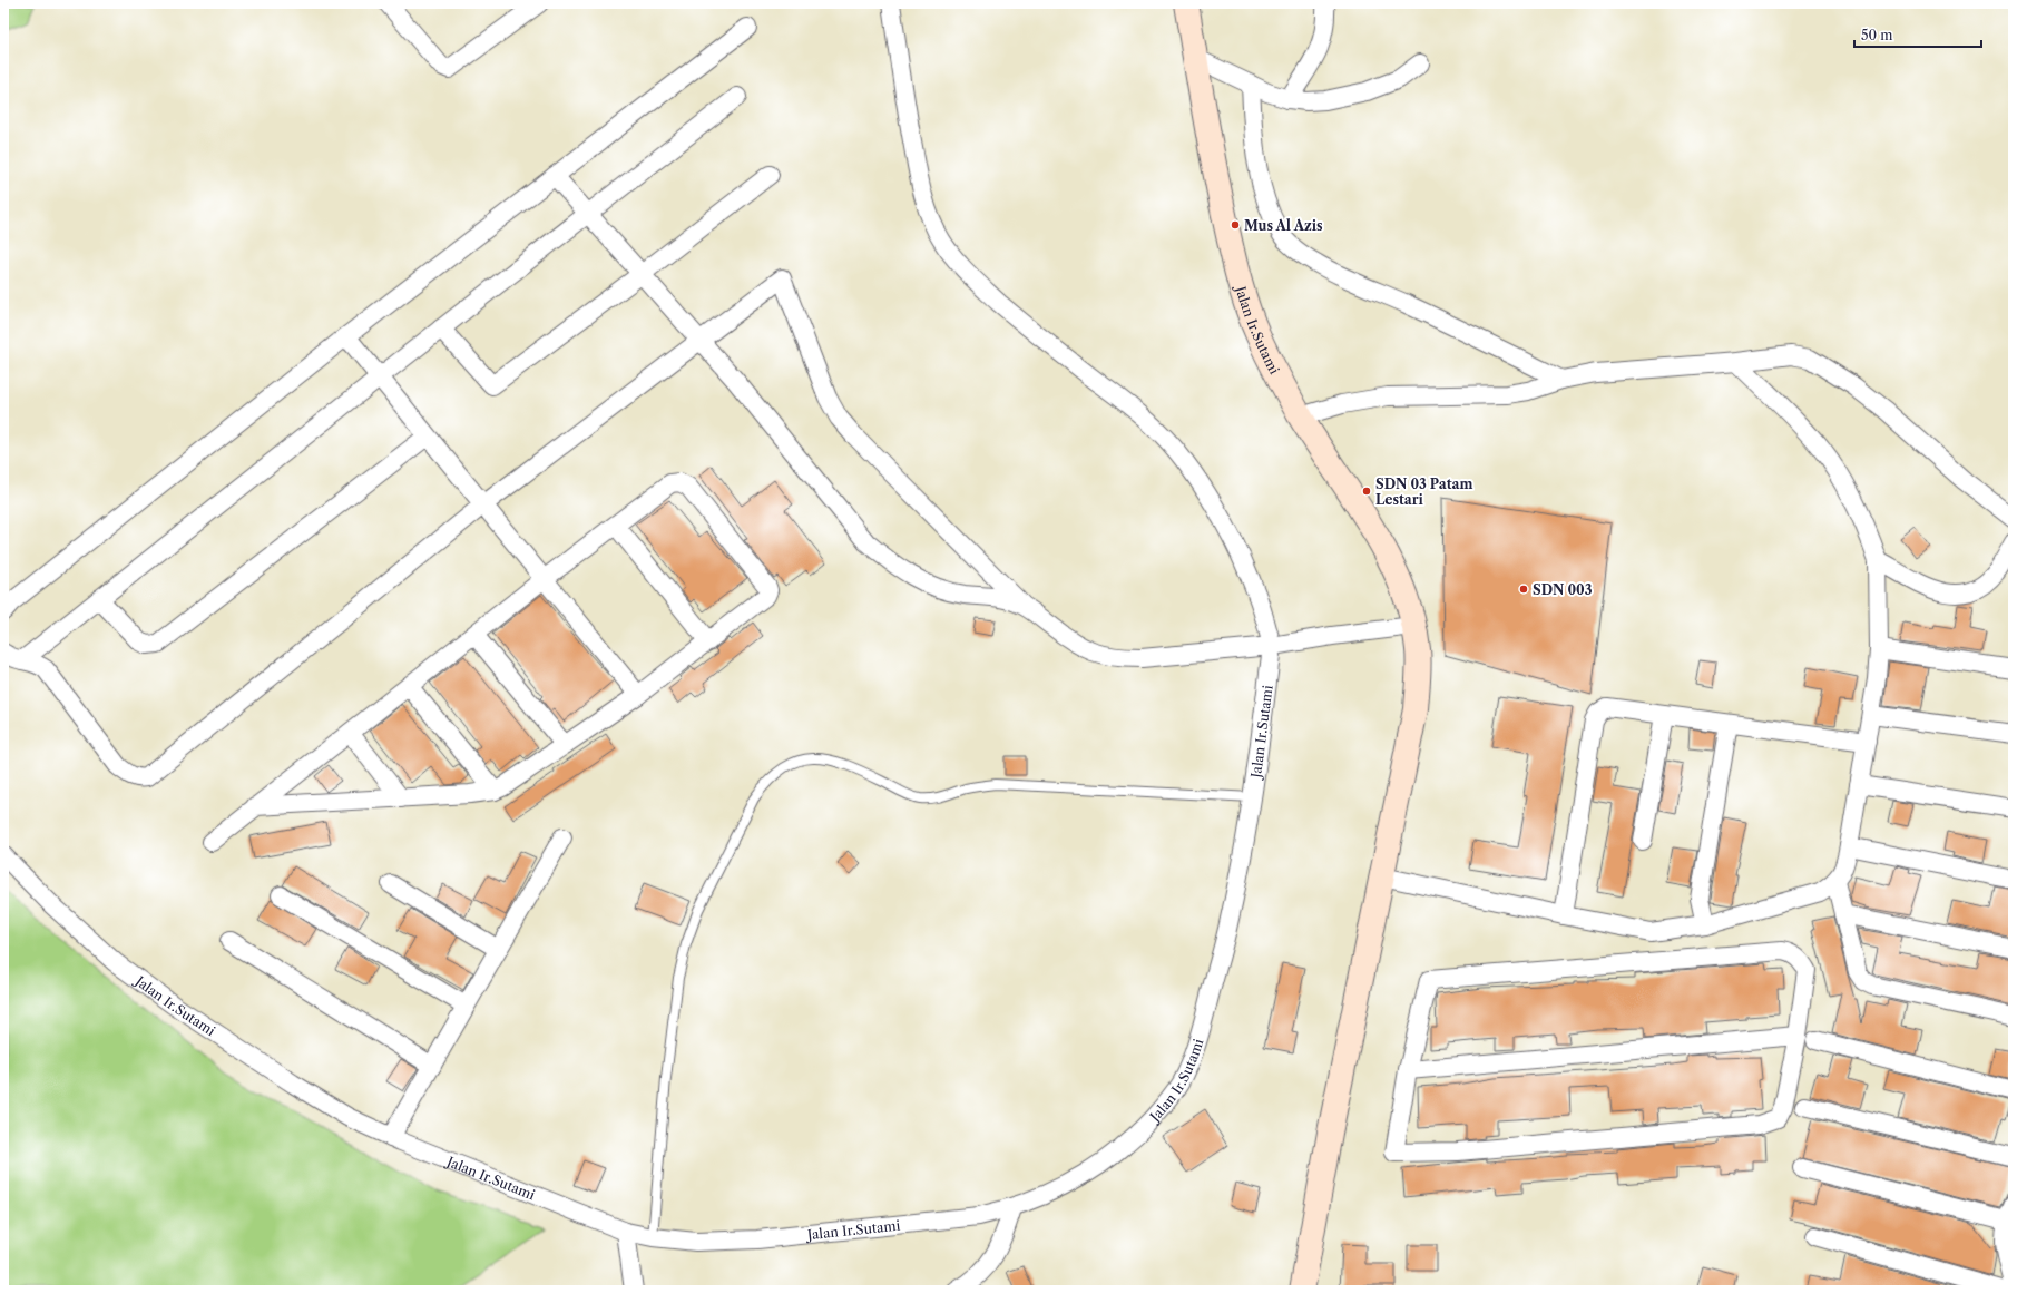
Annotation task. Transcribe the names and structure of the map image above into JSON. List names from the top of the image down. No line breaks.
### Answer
{"streets":{"street":["Jalan Ir.Sutami"]},"places":["Mus Al Azis","SDN 03 Patam Lestari","SDN 003"],"scale_bar":"50 m"}
